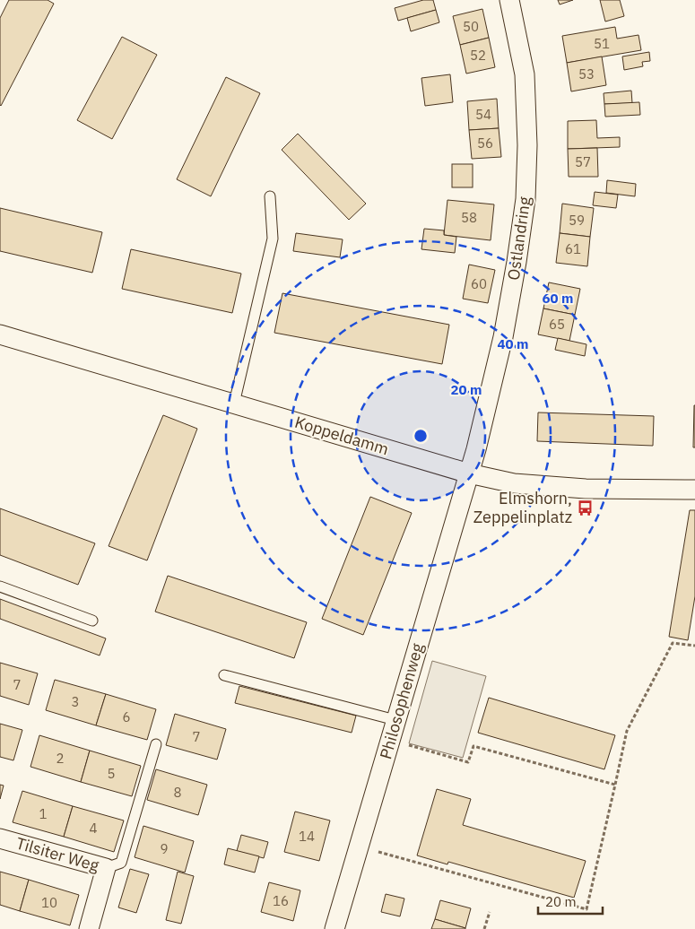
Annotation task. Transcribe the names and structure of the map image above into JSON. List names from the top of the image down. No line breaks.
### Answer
{"streets":{"street":["Ostlandring","Koppeldamm","Philosophenweg","Tilsiter Weg"]},"crossings":[["Ostlandring","Koppeldamm"],["Ostlandring","Philosophenweg"],["Koppeldamm","Philosophenweg"]],"places":{"bus stop":["Elmshorn, Zeppelinplatz"]},"house_numbers":["50","51","52","53","54","56","57","58","59","61","60","65","7","3","6","7","2","5","8","1","4","14","9","16","10"],"scale_bar":"20 m","rings":["60 m","40 m","20 m"]}
